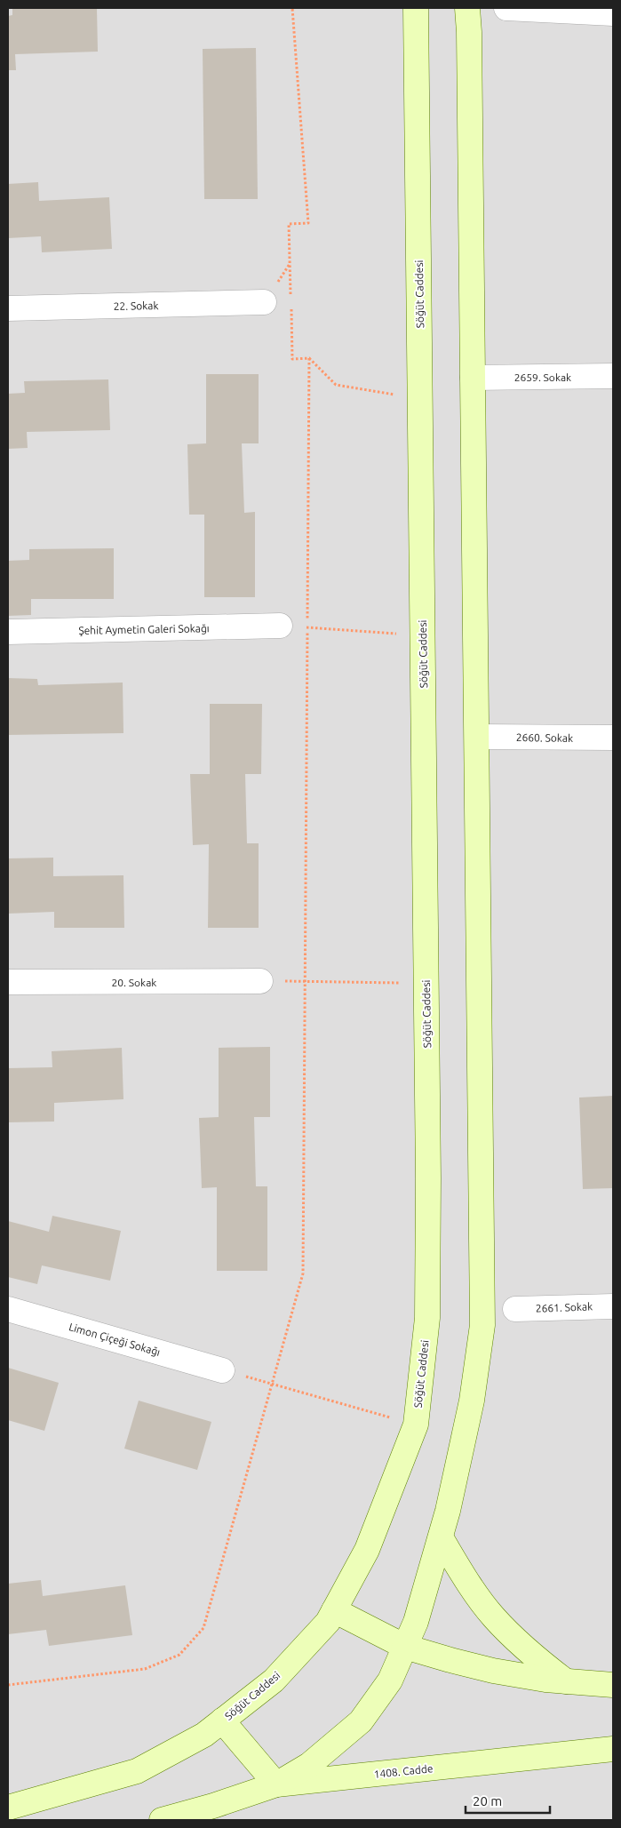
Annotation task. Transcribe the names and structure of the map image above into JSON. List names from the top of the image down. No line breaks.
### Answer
{"streets":{"main road":["Söğüt Caddesi","1408. Cadde"],"street":["22. Sokak","2659. Sokak","Şehit Aymetin Galeri Sokağı","2660. Sokak","20. Sokak","2661. Sokak","Limon Çiçeği Sokağı"]},"scale_bar":"20 m"}
